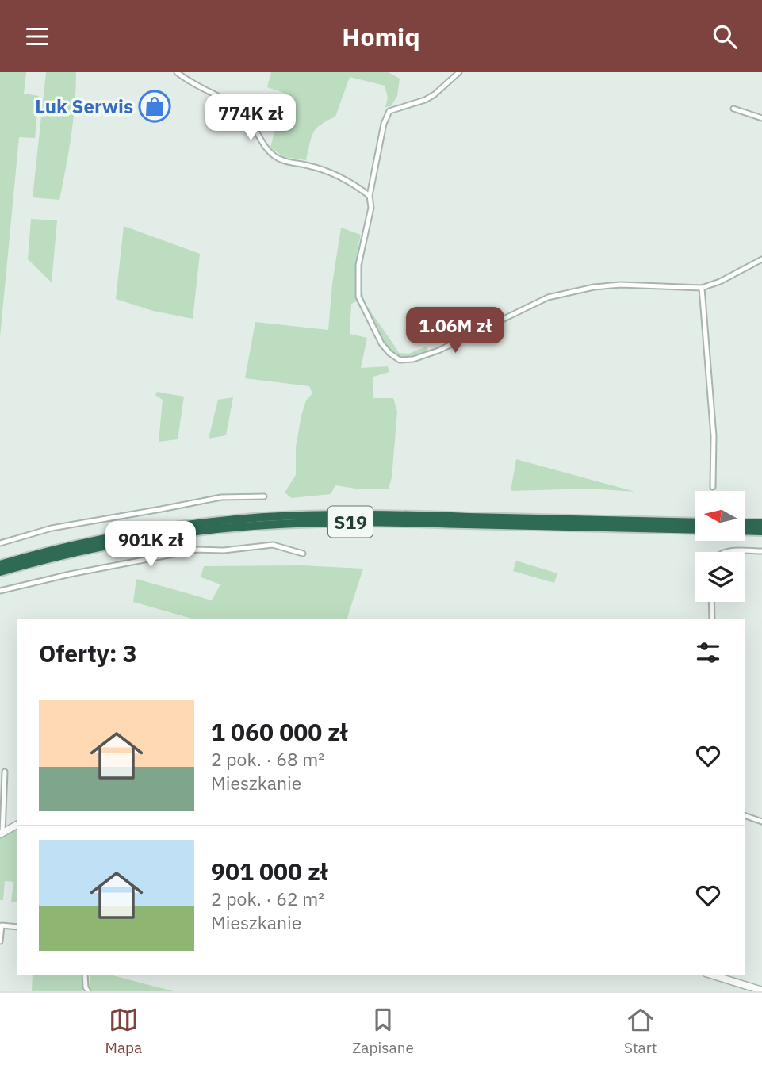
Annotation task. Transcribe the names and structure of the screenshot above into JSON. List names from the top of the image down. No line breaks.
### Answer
{"streets":{"highway":["S19"]},"places":{"shop":["Luk Serwis"]},"north":"left","page":{"header":"Homiq","price":["774K zł","1.06M zł","901K zł"],"heading":"Oferty: 3","list":[{"name":"1 060 000 zł","note":"2 pok. · 68 m² · Mieszkanie"},{"name":"901 000 zł","note":"2 pok. · 62 m² · Mieszkanie"}],"tabs":["Mapa","Zapisane","Start"]}}
